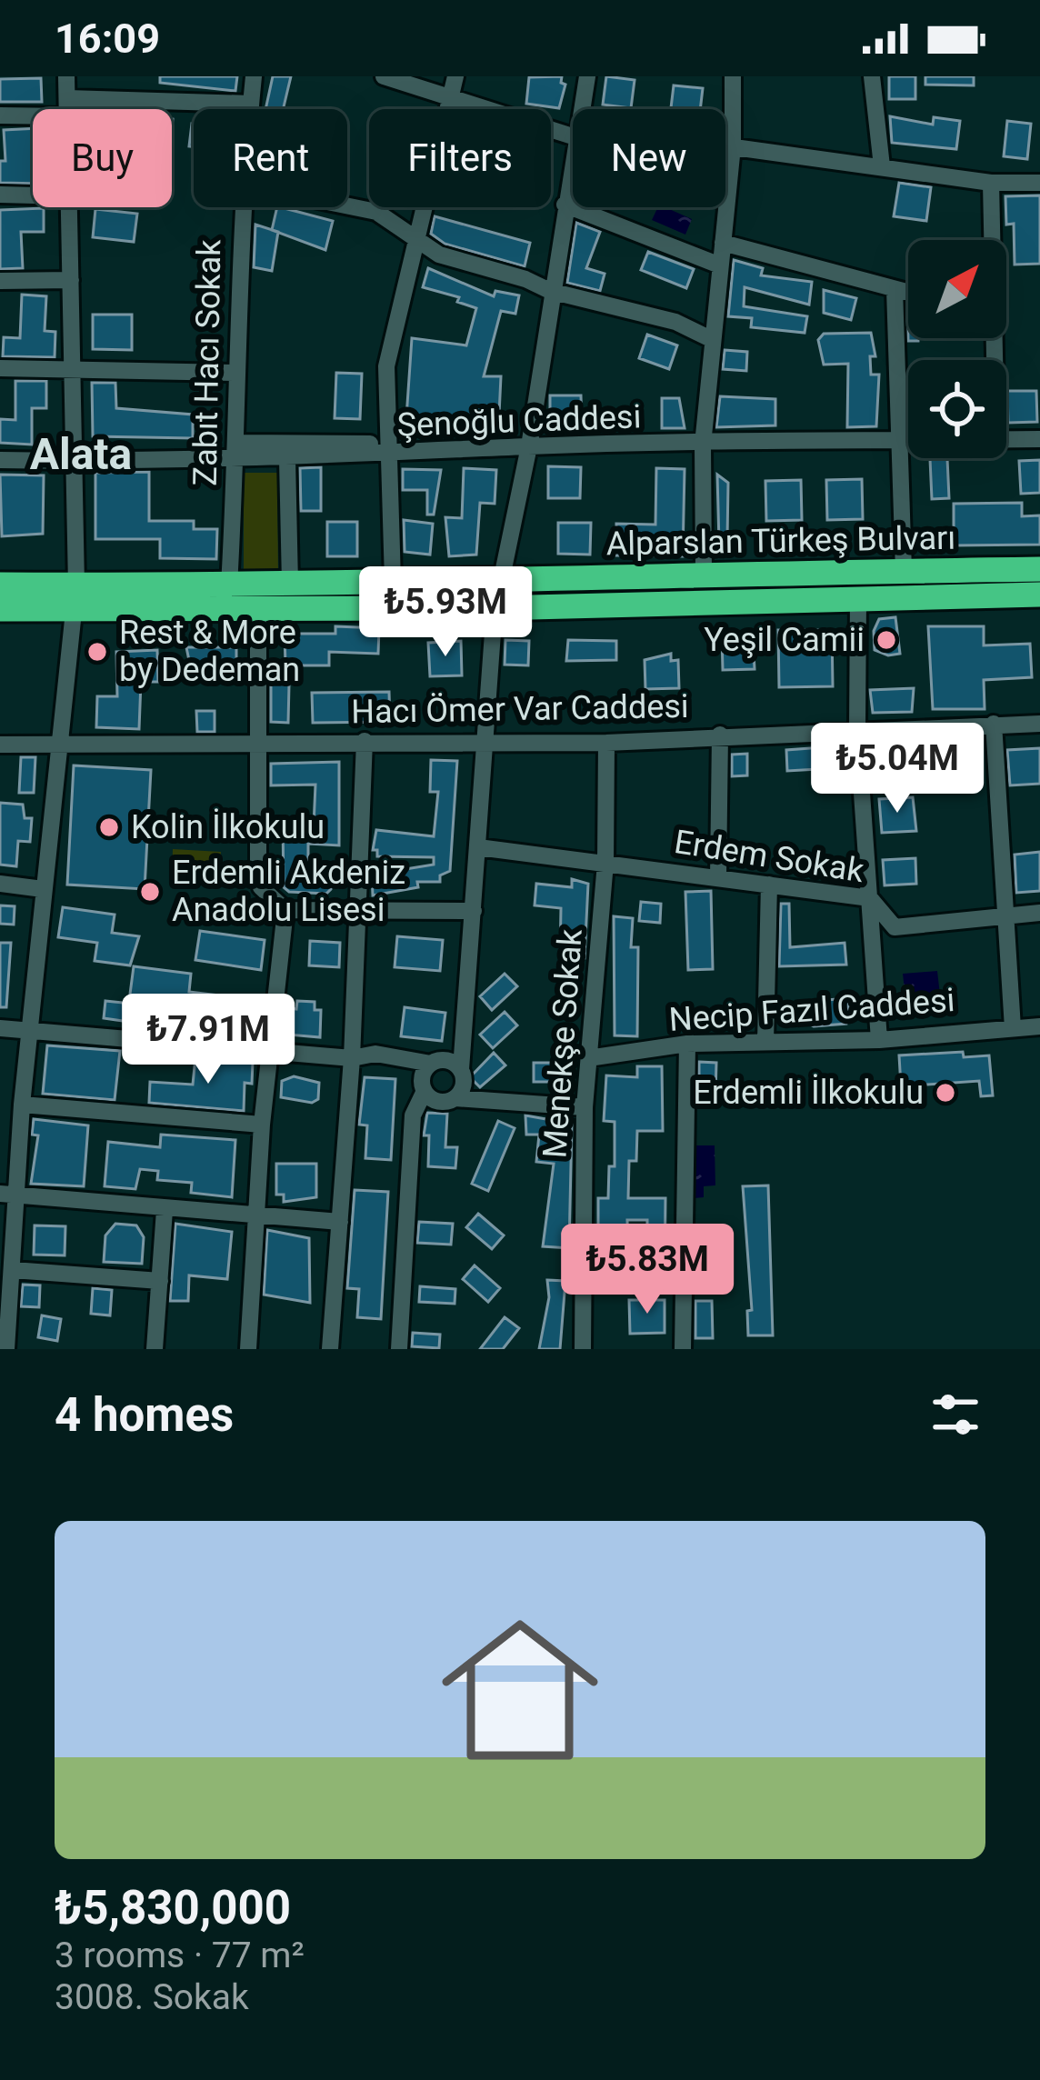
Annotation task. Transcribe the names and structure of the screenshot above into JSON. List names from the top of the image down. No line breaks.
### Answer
{"streets":{"highway":["Alparslan Türkeş Bulvarı"],"street":["Zabıt Hacı Sokak","Şenoğlu Caddesi","Hacı Ömer Var Caddesi","Erdem Sokak","Necip Fazıl Caddesi","Menekşe Sokak"]},"crossings":[["Zabıt Hacı Sokak","Şenoğlu Caddesi"],["Zabıt Hacı Sokak","Alparslan Türkeş Bulvarı"],["Hacı Ömer Var Caddesi","Menekşe Sokak"],["Erdem Sokak","Menekşe Sokak"],["Necip Fazıl Caddesi","Menekşe Sokak"]],"districts":["Alata"],"places":["Yeşil Camii","Rest & More by Dedeman","Kolin İlkokulu","Erdemli Akdeniz Anadolu Lisesi","Erdemli İlkokulu"],"north":"top right","page":{"status":"16:09","chip":["Buy","Rent","Filters","New"],"price":["₺5.93M","₺5.04M","₺7.91M","₺5.83M"],"heading":"4 homes","list":[{"name":"₺5,830,000","note":"3 rooms · 77 m² · 3008. Sokak"}]}}
